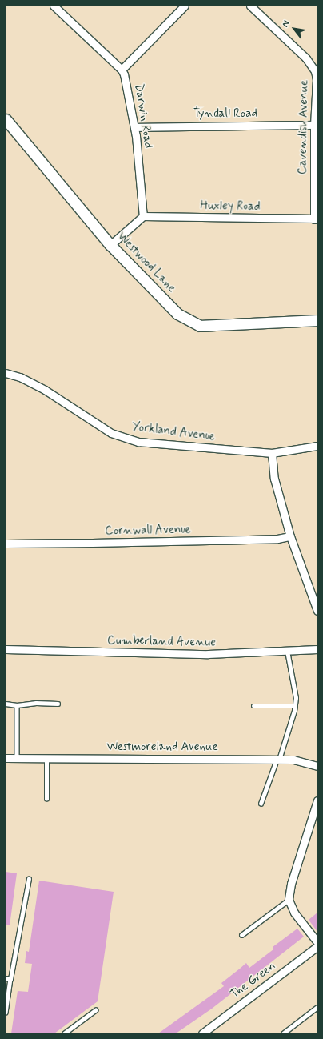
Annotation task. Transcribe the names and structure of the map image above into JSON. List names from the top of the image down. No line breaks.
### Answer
{"streets":{"street":["Tyndall Road","Darwin Road","Cavendish Avenue","Huxley Road","Westwood Lane","Yorkland Avenue","Cornwall Avenue","Cumberland Avenue","Westmoreland Avenue","The Green"]},"crossings":[["Tyndall Road","Darwin Road"],["Tyndall Road","Cavendish Avenue"],["Darwin Road","Huxley Road"],["Cavendish Avenue","Huxley Road"]],"north":"top left"}
